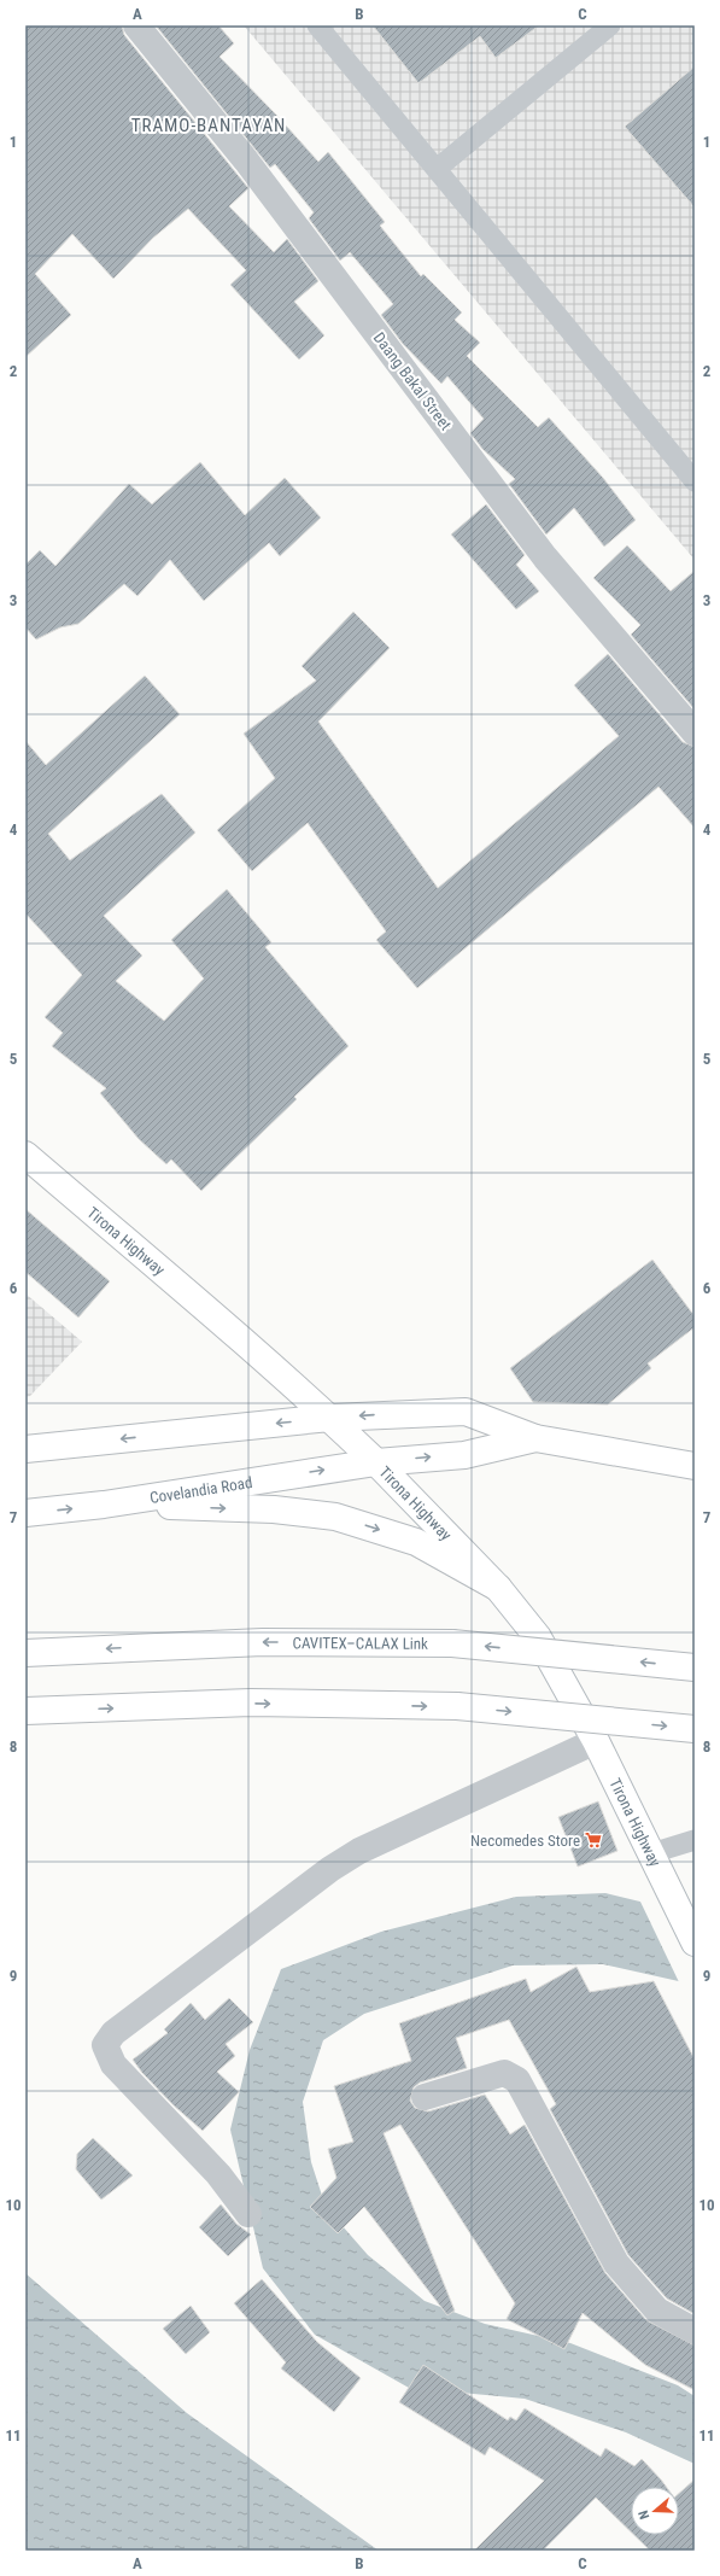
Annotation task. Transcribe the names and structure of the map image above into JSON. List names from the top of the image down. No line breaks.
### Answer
{"streets":{"main road":["Tirona Highway","Covelandia Road","CAVITEX–CALAX Link"],"street":["Daang Bakal Street"]},"crossings":[["Tirona Highway","Covelandia Road"]],"districts":["TRAMO-BANTAYAN"],"places":{"supermarket":["Necomedes Store"]},"north":"left","grid":{"columns":["A","B","C"],"rows":["1","2","3","4","5","6","7","8","9","10","11"]}}
